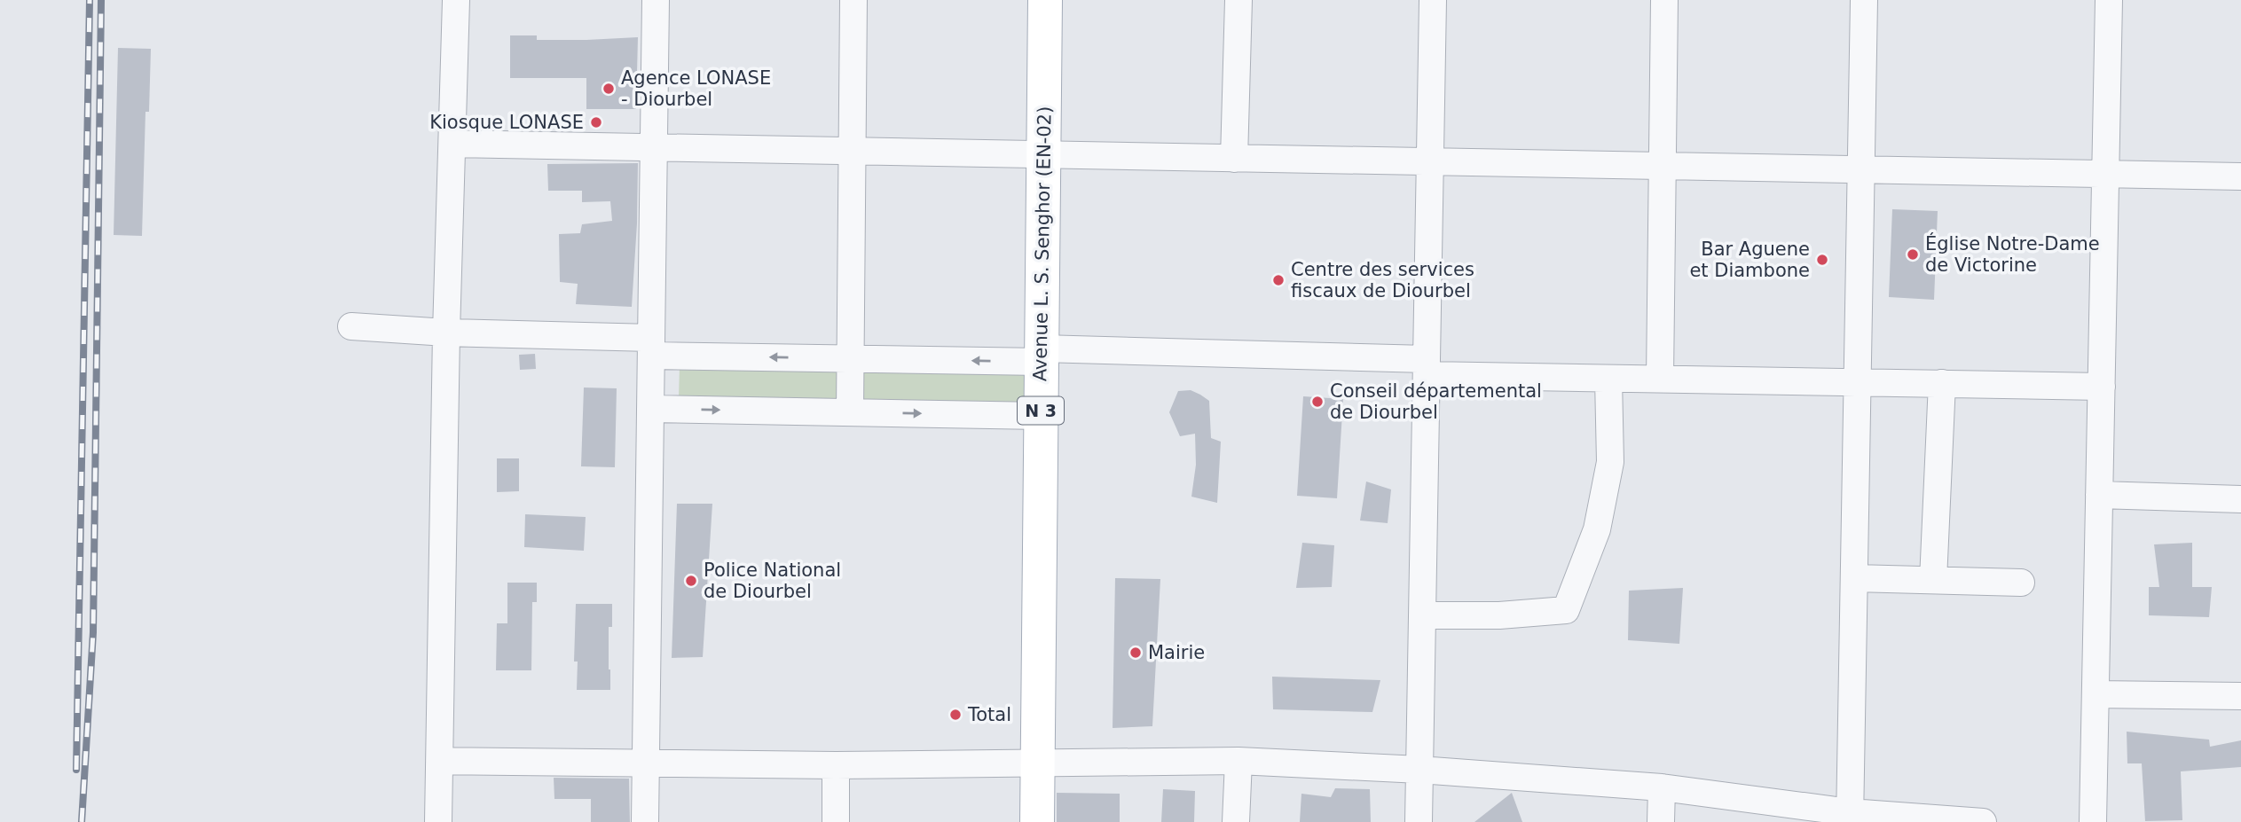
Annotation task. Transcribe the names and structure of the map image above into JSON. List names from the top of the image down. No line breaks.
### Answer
{"streets":{"main road":["Avenue L. S. Senghor (EN-02)","N 3"]},"places":["Agence LONASE - Diourbel","Kiosque LONASE","Église Notre-Dame de Victorine","Bar Aguene et Diambone","Centre des services fiscaux de Diourbel","Conseil départemental de Diourbel","Police National de Diourbel","Mairie","Total"]}
